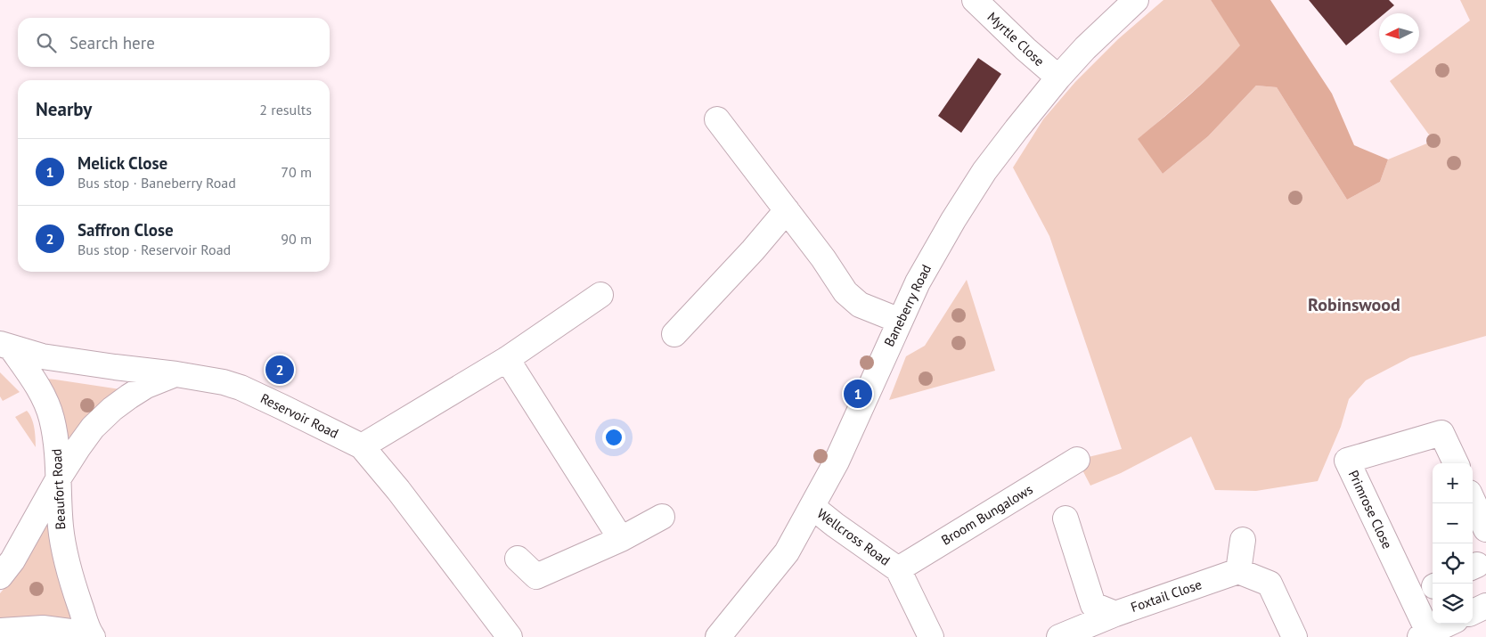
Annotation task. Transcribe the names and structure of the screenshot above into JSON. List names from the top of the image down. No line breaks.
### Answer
{"streets":{"street":["Myrtle Close","Baneberry Road","Reservoir Road","Beaufort Road","Primrose Close","Broom Bungalows","Wellcross Road","Foxtail Close"]},"crossings":[["Myrtle Close","Baneberry Road"],["Baneberry Road","Wellcross Road"],["Reservoir Road","Beaufort Road"],["Broom Bungalows","Wellcross Road"]],"districts":["Robinswood"],"north":"left","page":{"search":"Search here","heading":["Nearby","2 results"],"list":[{"mark":"1","name":"Melick Close","note":"Bus stop · Baneberry Road","value":"70 m"},{"mark":"2","name":"Saffron Close","note":"Bus stop · Reservoir Road","value":"90 m"}],"pins":["2","1"],"map_buttons":["+","−"]}}
